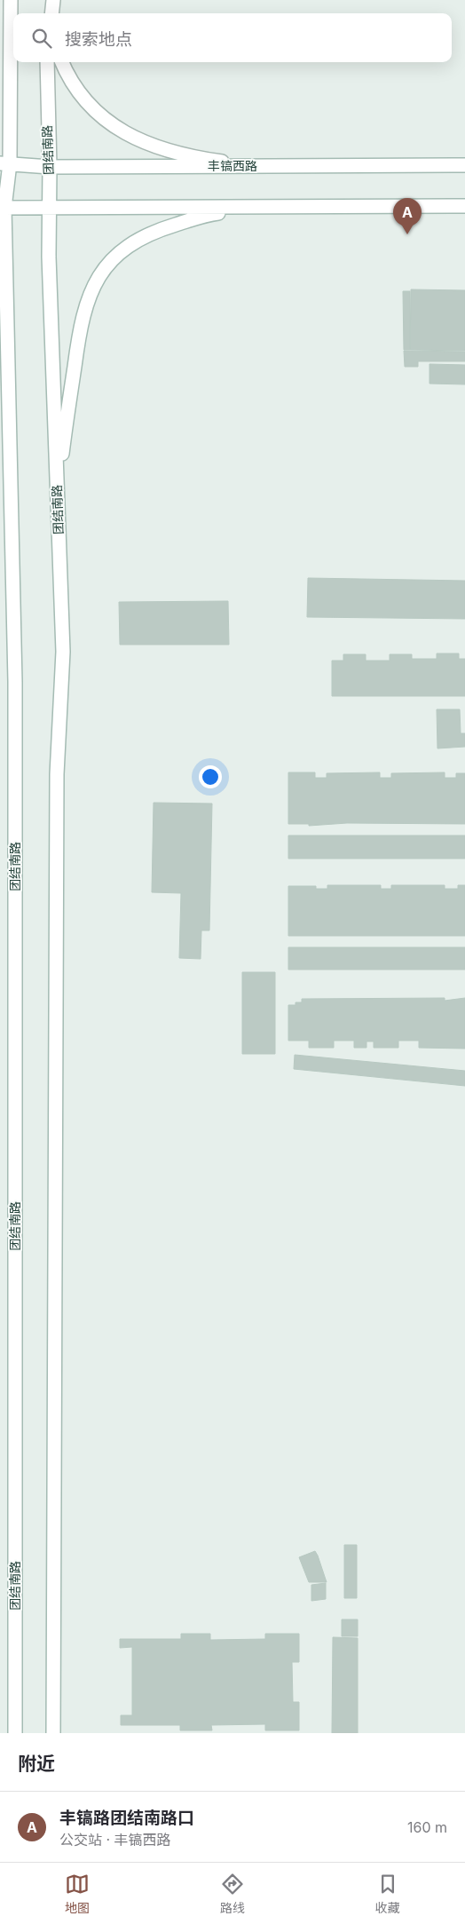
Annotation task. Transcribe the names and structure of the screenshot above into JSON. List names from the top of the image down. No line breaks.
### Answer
{"streets":{"main road":["团结南路","丰镐西路"]},"crossings":[["团结南路","丰镐西路"]],"page":{"search":"搜索地点","pins":"A","heading":"附近","list":[{"mark":"A","name":"丰镐路团结南路口","note":"公交站 · 丰镐西路","value":"160 m"}],"nav":["地图","路线","收藏"]}}
